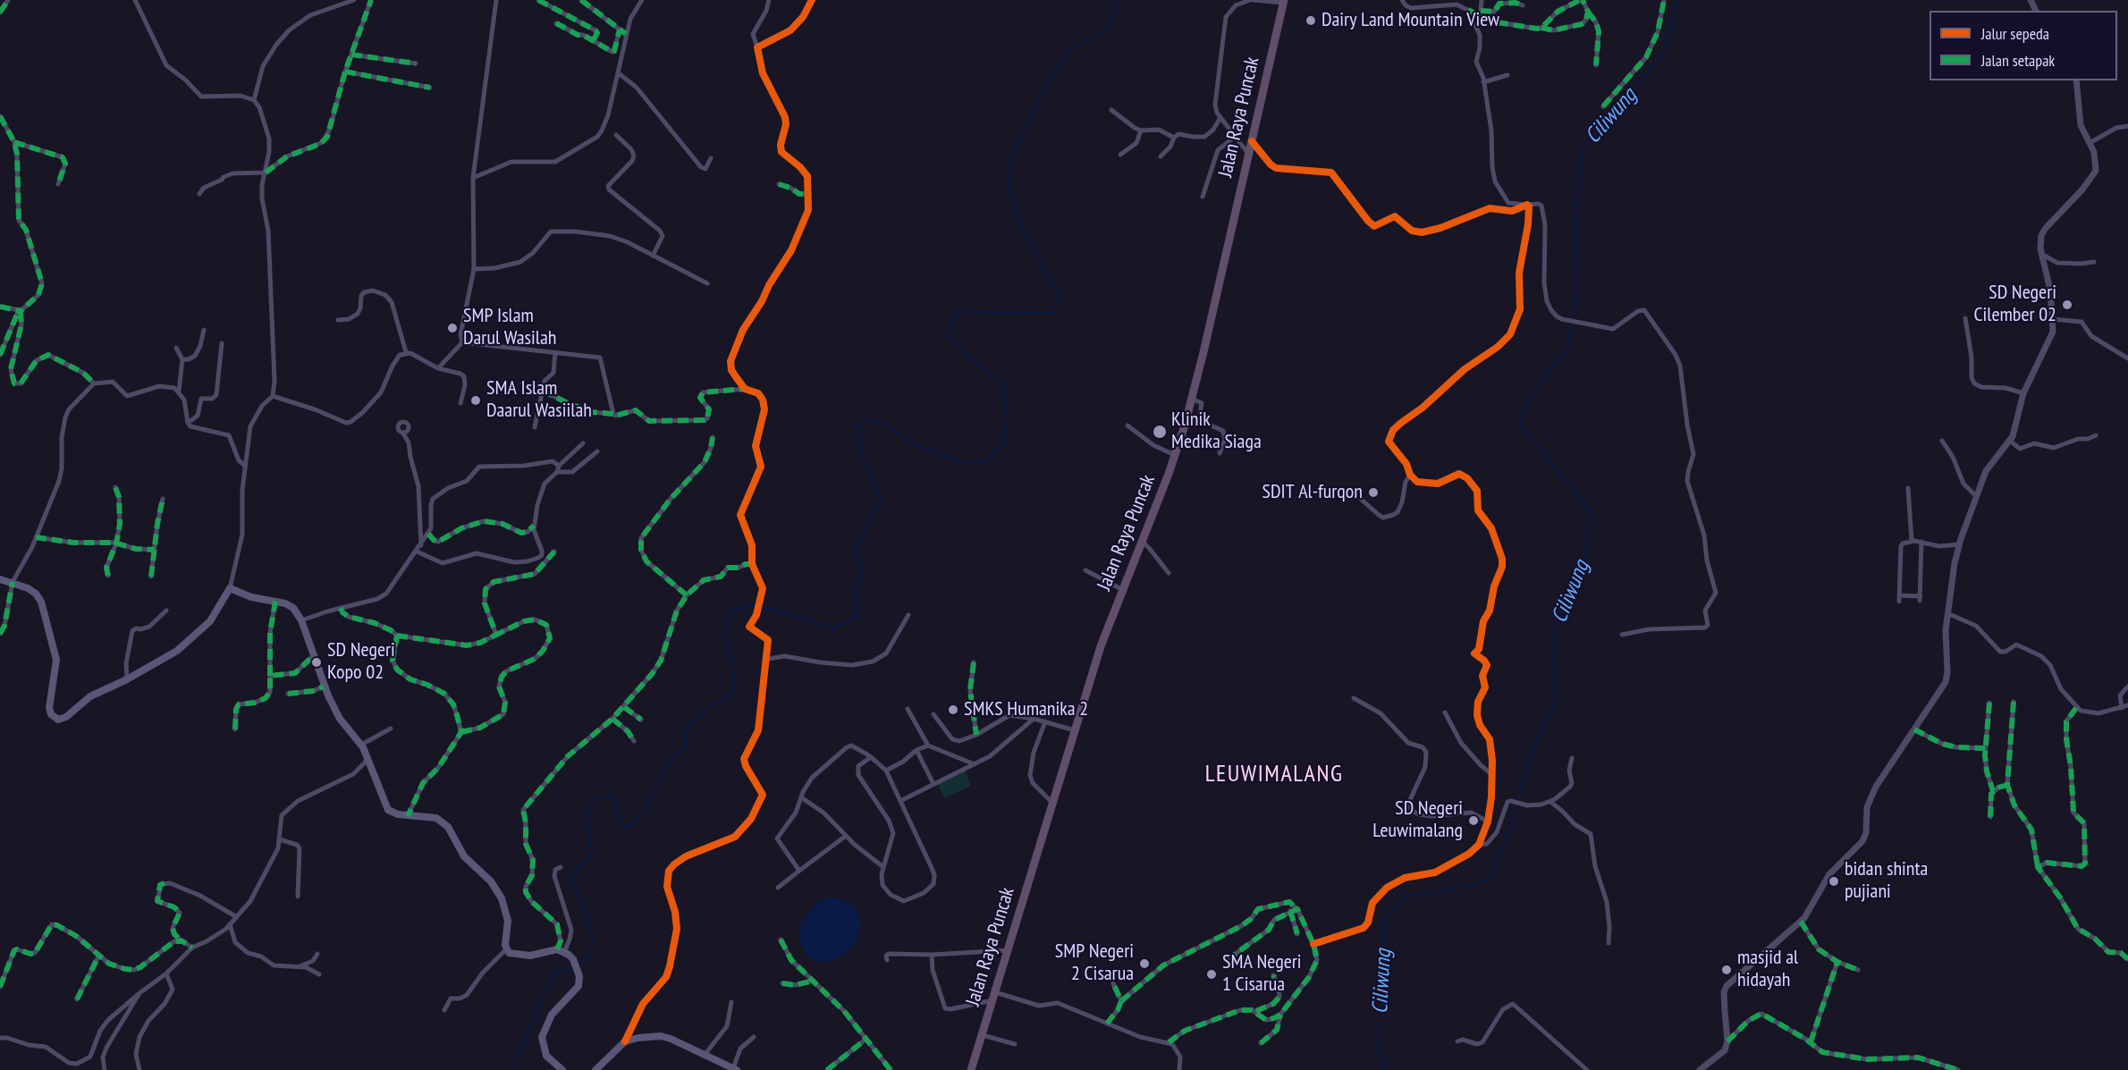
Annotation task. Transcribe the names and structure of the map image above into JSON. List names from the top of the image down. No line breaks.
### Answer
{"streets":{"highway":["Jalan Raya Puncak"]},"districts":["LEUWIMALANG"],"water":["Ciliwung"],"places":["Dairy Land Mountain View","SD Negeri Cilember 02","SMP Islam Darul Wasilah","SMA Islam Daarul Wasiilah","Klinik Medika Siaga","SDIT Al-furqon","SD Negeri Kopo 02","SMKS Humanika 2","SD Negeri Leuwimalang","bidan shinta pujiani","SMP Negeri 2 Cisarua","masjid al hidayah","SMA Negeri 1 Cisarua"],"legend":["Jalur sepeda","Jalan setapak"]}
